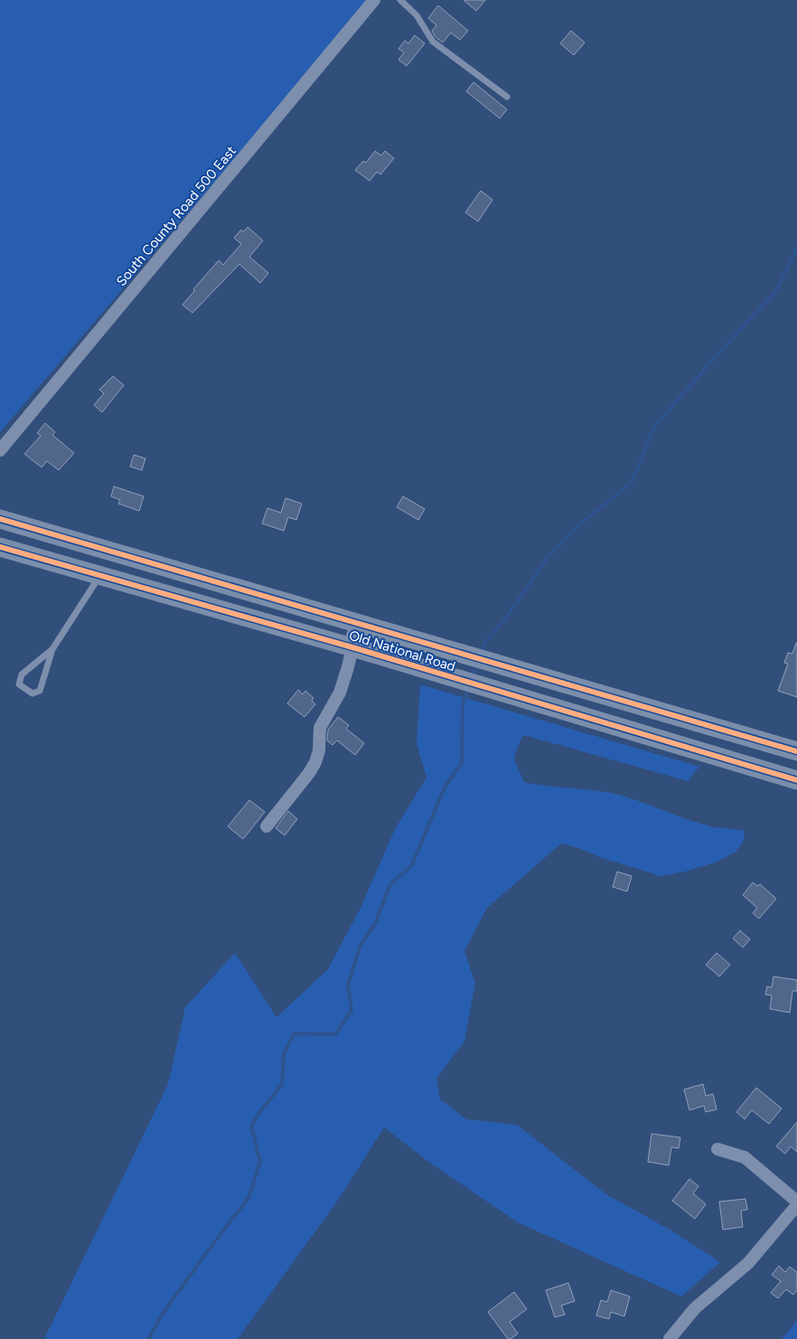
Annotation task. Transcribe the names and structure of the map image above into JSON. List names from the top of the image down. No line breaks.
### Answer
{"streets":{"main road":["Old National Road"],"street":["South County Road 500 East"]}}
